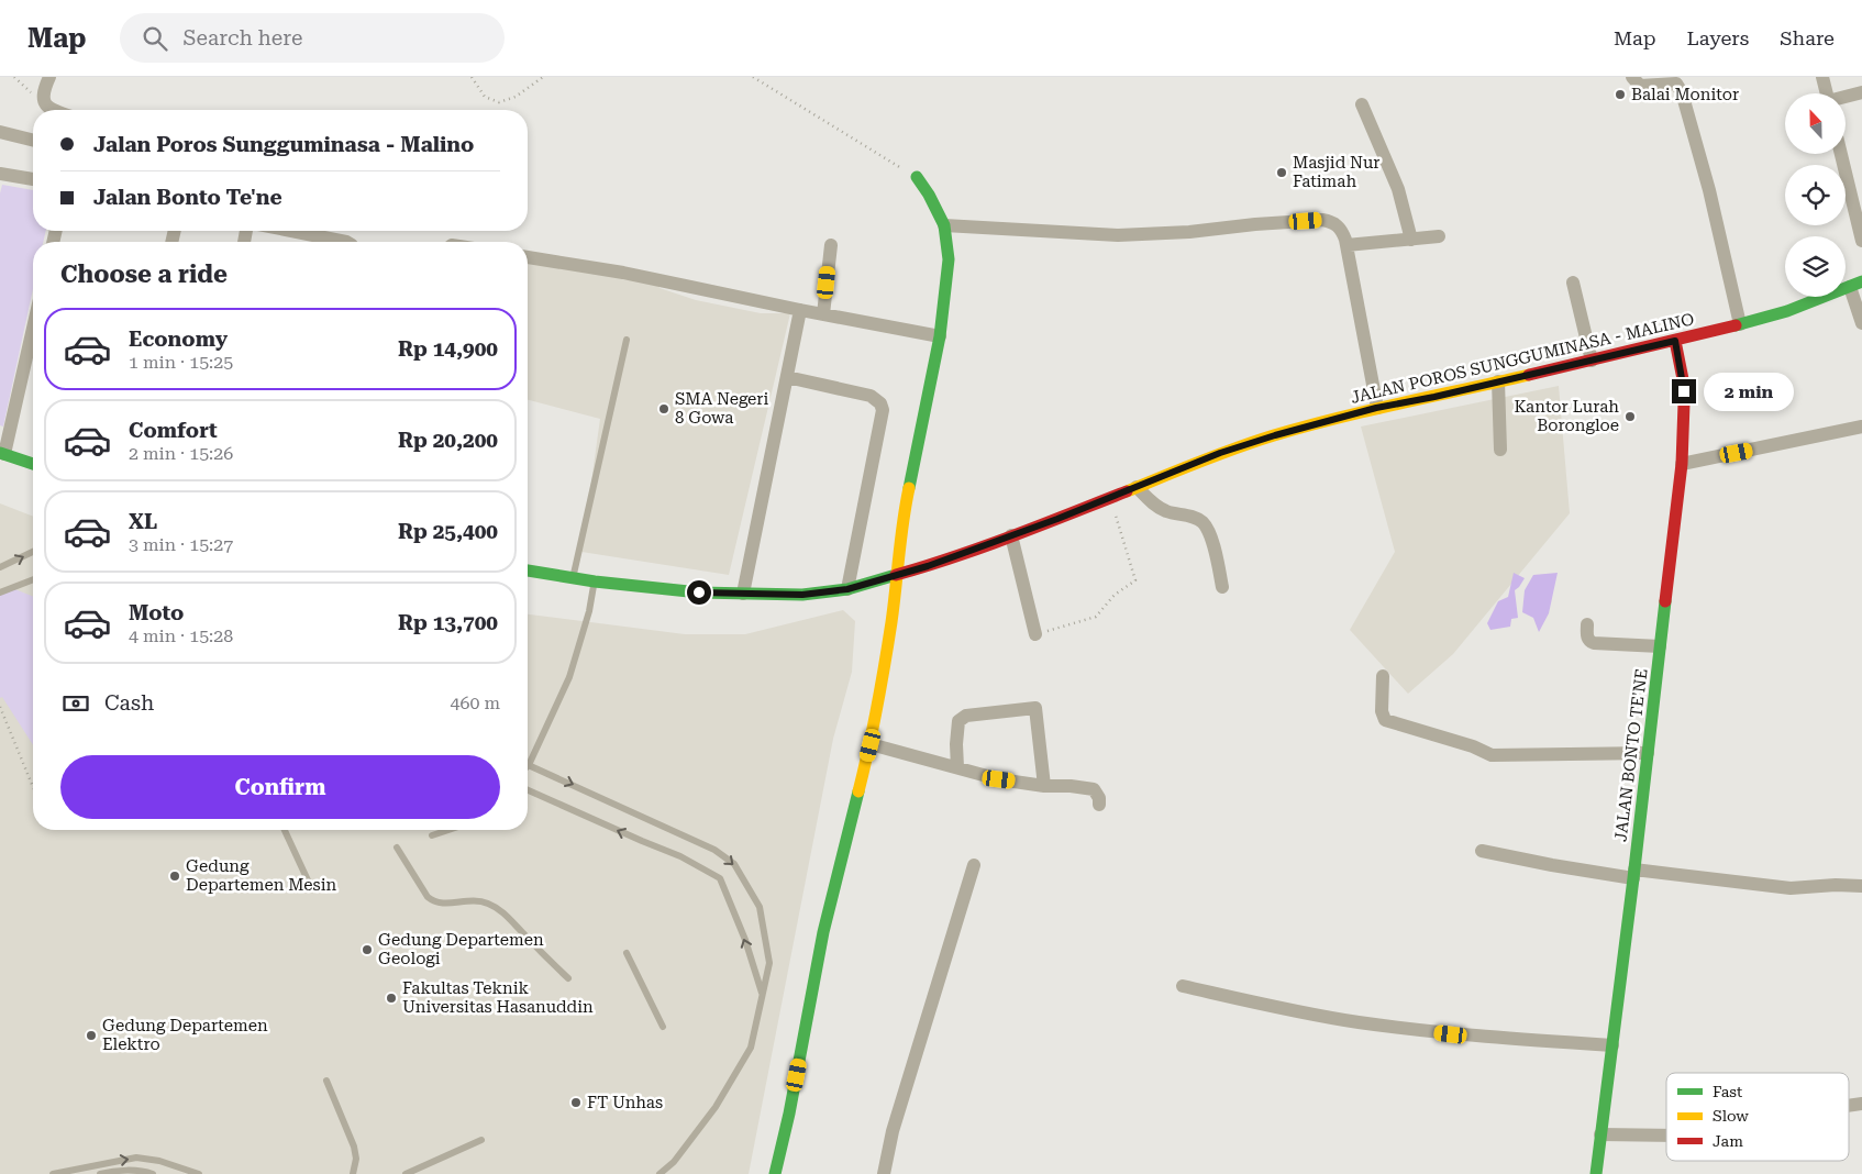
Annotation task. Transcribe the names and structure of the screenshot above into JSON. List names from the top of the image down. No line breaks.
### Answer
{"streets":{"street":["JALAN POROS SUNGGUMINASA - MALINO","JALAN BONTO TE'NE"]},"crossings":[["JALAN POROS SUNGGUMINASA - MALINO","JALAN BONTO TE'NE"]],"places":["Balai Monitor","Masjid Nur Fatimah","SMA Negeri 8 Gowa","Kantor Lurah Borongloe","Gedung Departemen Mesin","Gedung Departemen Geologi","Fakultas Teknik Universitas Hasanuddin","Gedung Departemen Elektro","FT Unhas"],"legend":["Fast","Slow","Jam"],"north":"top","page":{"header":"Map","search":"Search here","nav":["Map","Layers","Share"],"banner":["Jalan Poros Sungguminasa - Malino","Jalan Bonto Te'ne"],"heading":"Choose a ride","list":[{"name":"Economy","note":"1 min · 15:25","value":"Rp 14,900"},{"name":"Comfort","note":"2 min · 15:26","value":"Rp 20,200"},{"name":"XL","note":"3 min · 15:27","value":"Rp 25,400"},{"name":"Moto","note":"4 min · 15:28","value":"Rp 13,700"}],"bubble":"2 min","pay":["Cash","460 m"],"buttons":"Confirm"}}
